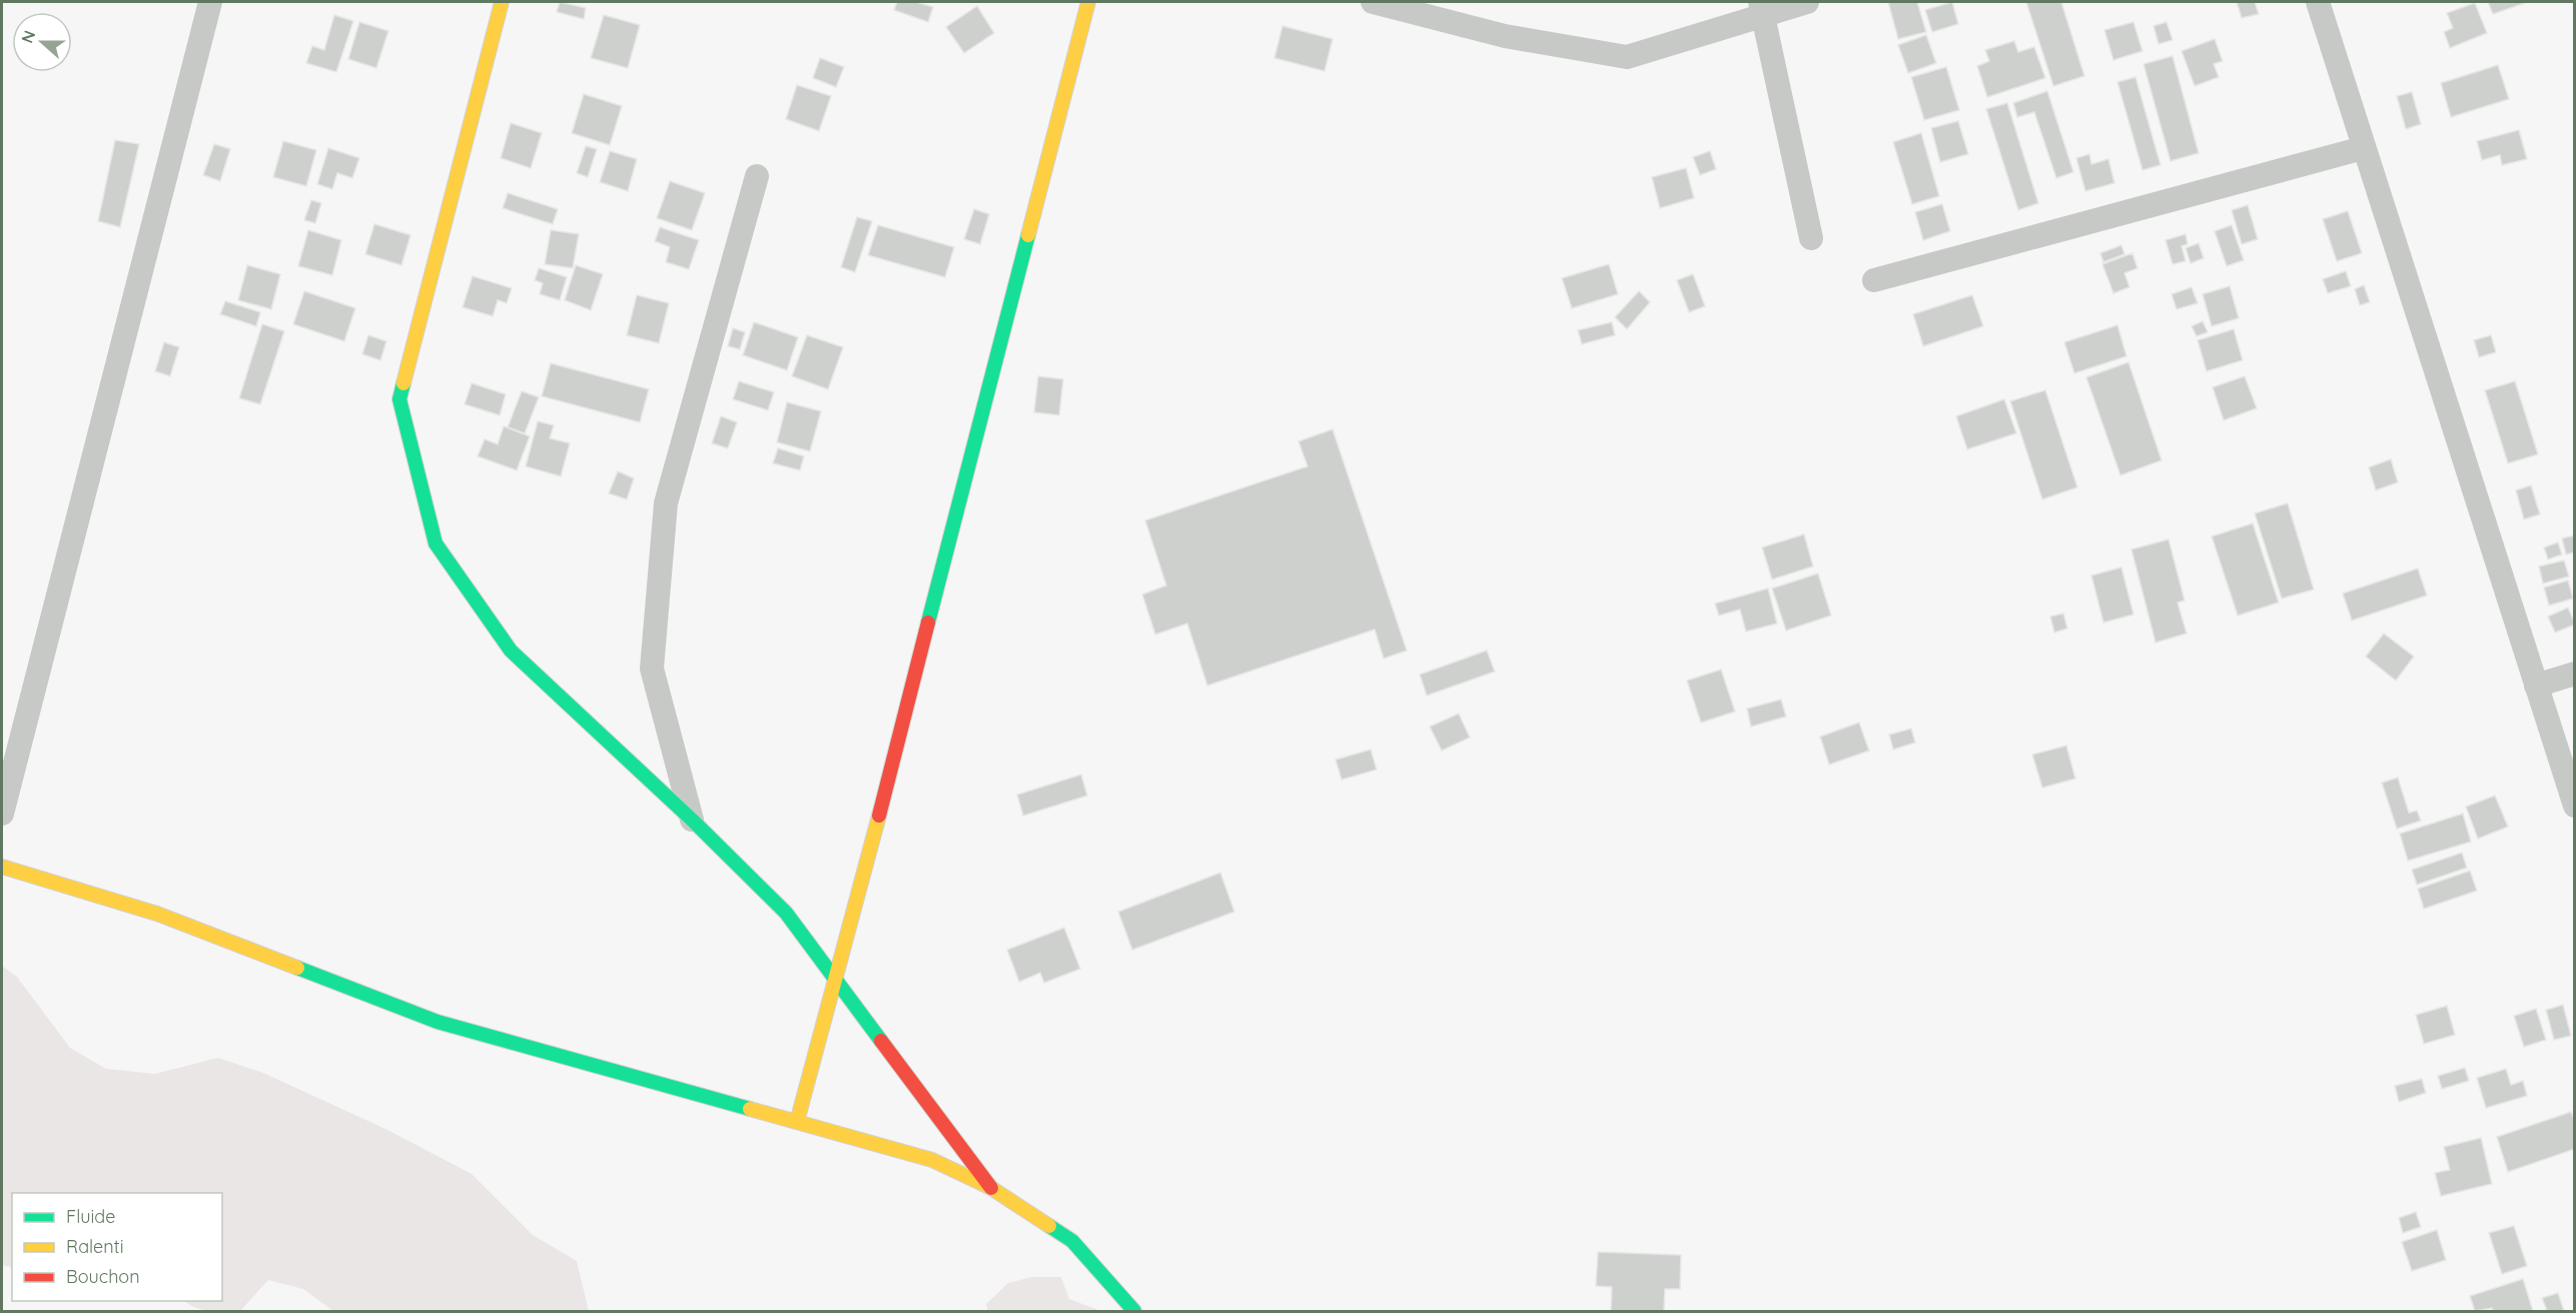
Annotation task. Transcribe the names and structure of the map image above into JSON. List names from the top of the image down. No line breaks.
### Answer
{"legend":["Fluide","Ralenti","Bouchon"],"north":"left"}
